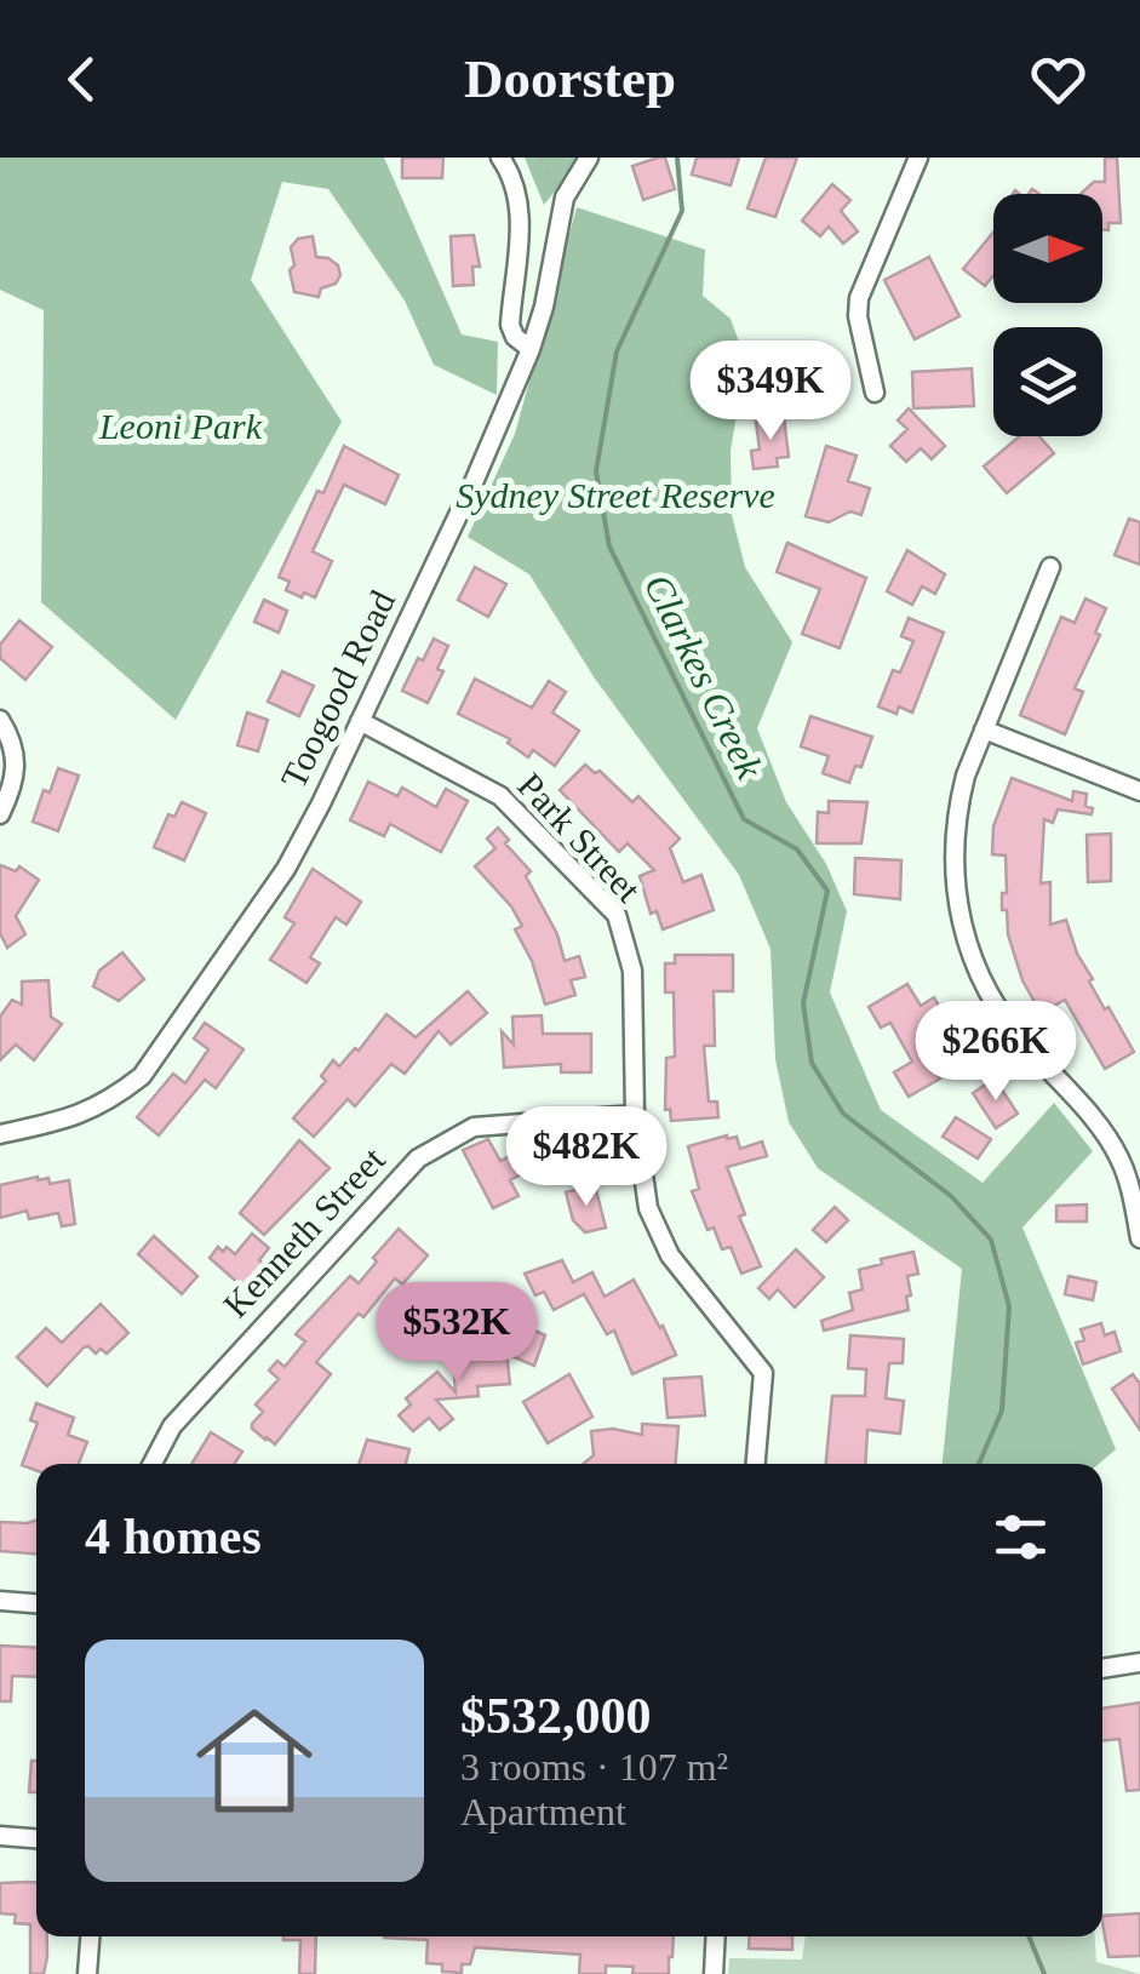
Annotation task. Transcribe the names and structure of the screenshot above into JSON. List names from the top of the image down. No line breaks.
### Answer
{"streets":{"street":["Toogood Road","Park Street","Kenneth Street"]},"crossings":[["Toogood Road","Park Street"],["Park Street","Kenneth Street"]],"water":["Clarkes Creek"],"parks":["Leoni Park","Sydney Street Reserve"],"north":"right","page":{"header":"Doorstep","price":["$349K","$266K","$482K","$532K"],"heading":"4 homes","list":[{"name":"$532,000","note":"3 rooms · 107 m² · Apartment"}]}}
